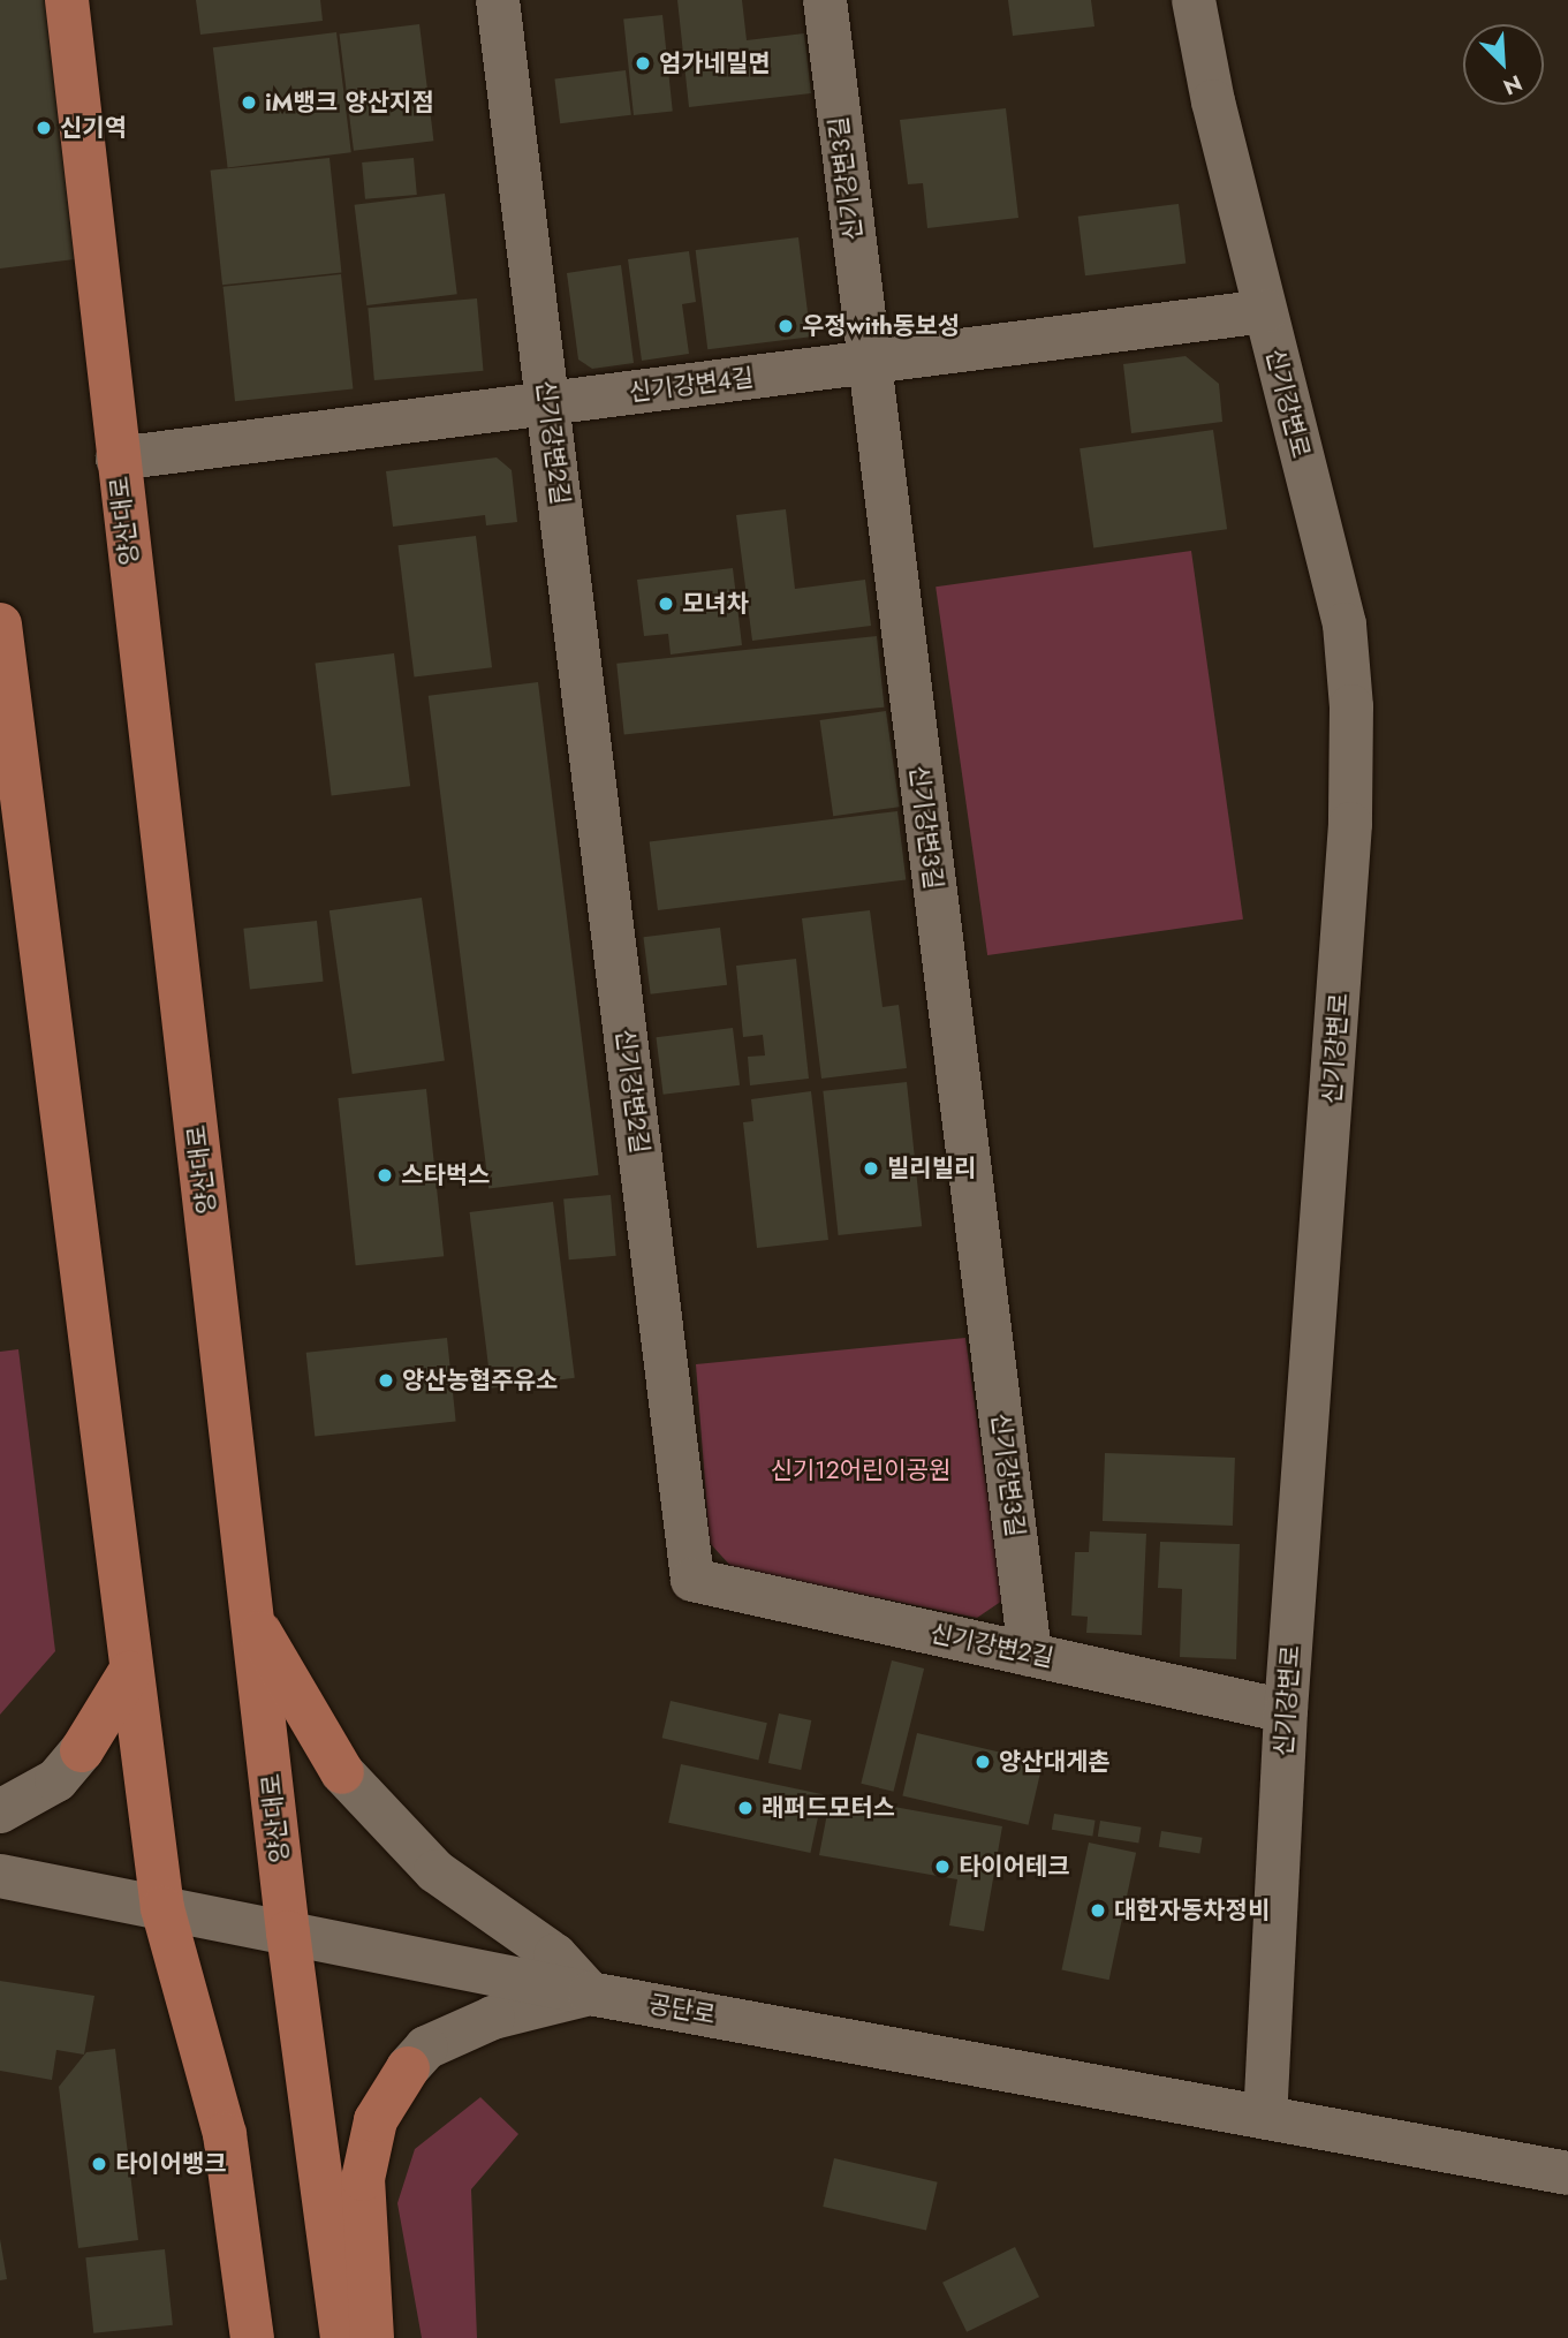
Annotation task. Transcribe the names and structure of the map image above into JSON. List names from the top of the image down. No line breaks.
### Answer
{"streets":{"main road":["양산대로"],"street":["신기강변3길","신기강변4길","신기강변로","신기강변2길","공단로"]},"crossings":[["신기강변3길","신기강변4길"],["신기강변3길","신기강변2길"],["신기강변4길","신기강변로"],["신기강변4길","신기강변2길"],["신기강변4길","양산대로"],["신기강변로","신기강변2길"],["신기강변로","공단로"],["양산대로","공단로"]],"parks":["신기12어린이공원"],"places":["엄가네밀면","iM뱅크 양산지점","신기역","우정with동보성","모녀차","빌리빌리","스타벅스","양산농협주유소","양산대게촌","래퍼드모터스","타이어테크","대한자동차정비","타이어뱅크"],"north":"bottom right"}
